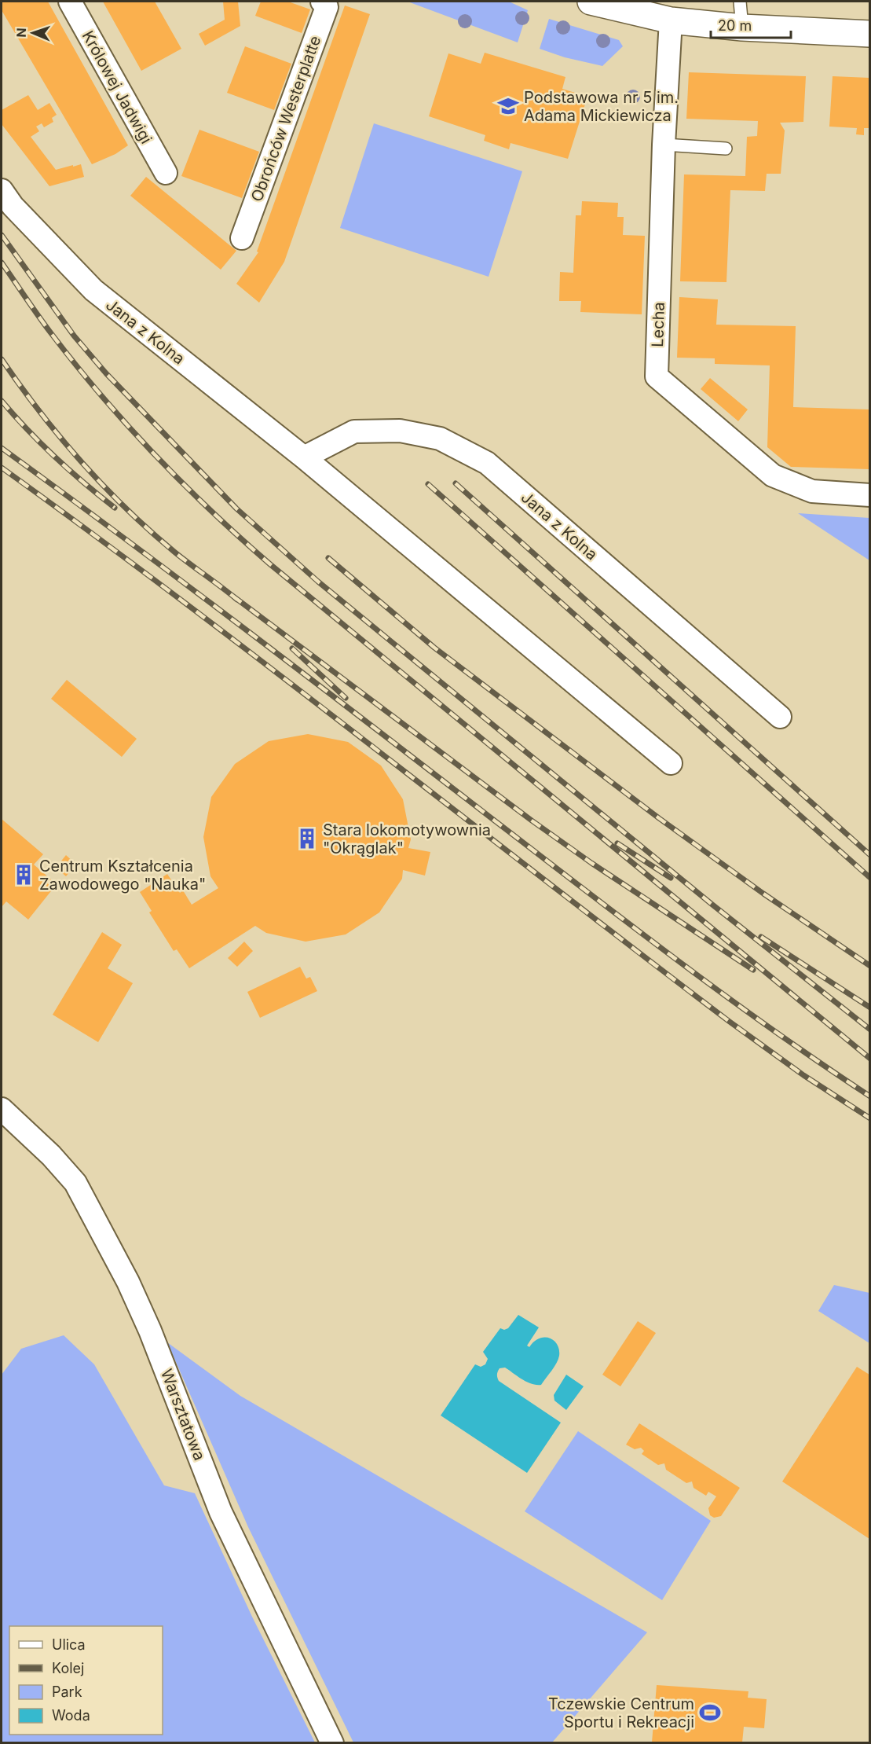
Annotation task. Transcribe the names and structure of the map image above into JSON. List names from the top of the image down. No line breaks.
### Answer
{"streets":{"street":["Królowej Jadwigi","Obrońców Westerplatte","Lecha","Jana z Kolna","Warsztatowa"]},"places":{"school or university":["Podstawowa nr 5 im. Adama Mickiewicza"],"building":["Stara lokomotywownia \"Okrąglak\"","Centrum Kształcenia Zawodowego \"Nauka\""],"sports":["Tczewskie Centrum Sportu i Rekreacji"]},"legend":["Ulica","Kolej","Park","Woda"],"scale_bar":"20 m","north":"left"}
